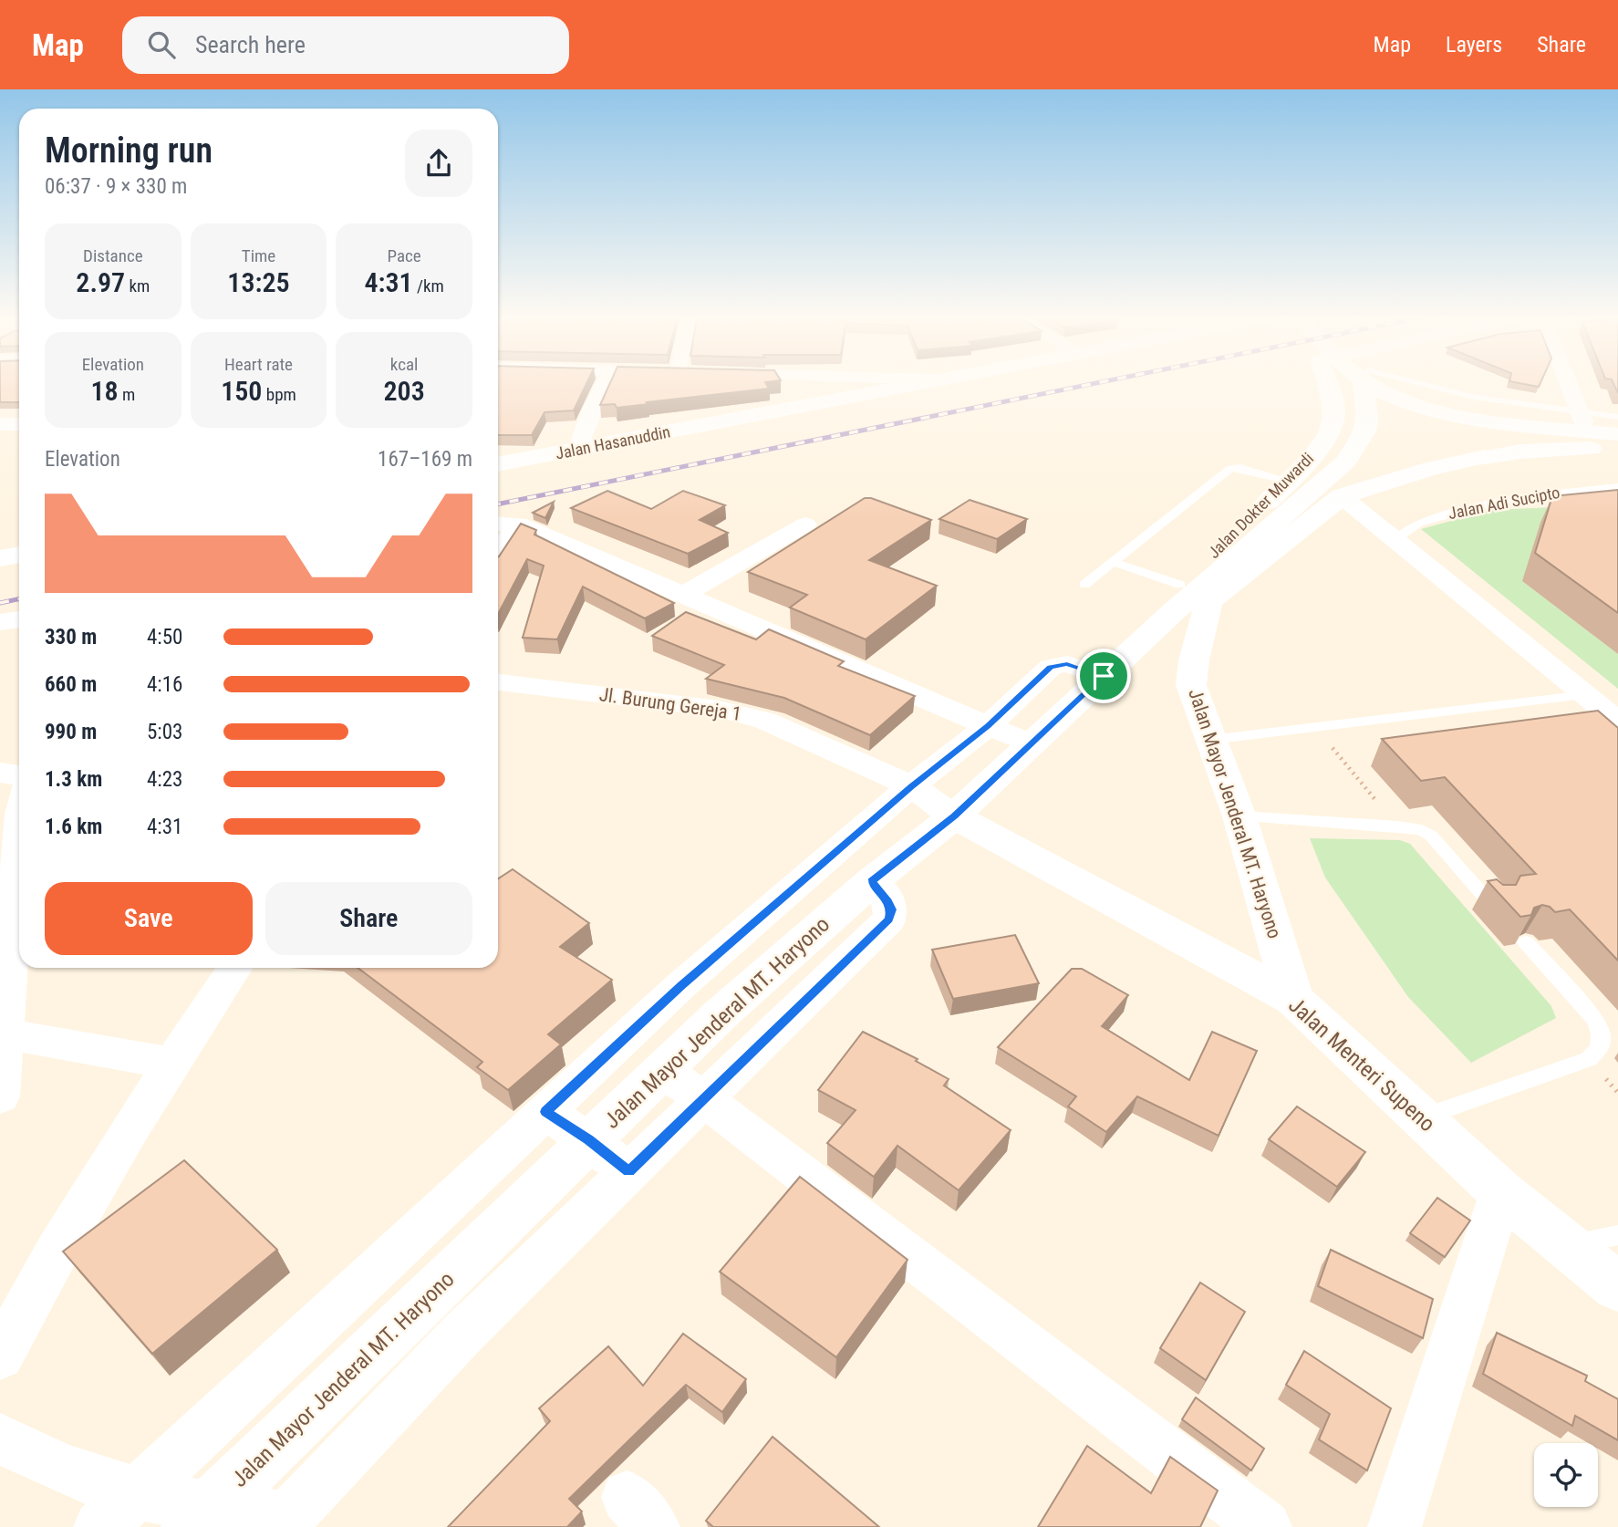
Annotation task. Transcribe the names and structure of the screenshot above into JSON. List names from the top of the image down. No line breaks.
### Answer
{"streets":{"main road":["Jalan Hasanuddin","Jalan Dokter Muwardi","Jalan Mayor Jenderal MT. Haryono","Jalan Menteri Supeno"],"street":["Jl. Burung Gereja 1"],"lane":["Jalan Adi Sucipto"]},"crossings":[["Jalan Dokter Muwardi","Jalan Mayor Jenderal MT. Haryono"],["Jl. Burung Gereja 1","Jalan Menteri Supeno"],["Jalan Mayor Jenderal MT. Haryono","Jalan Menteri Supeno"]],"page":{"header":"Map","search":"Search here","nav":["Map","Layers","Share"],"heading":["Morning run","06:37 · 9 × 330 m"],"stats":[["Distance","2.97 km"],["Time","13:25"],["Pace","4:31 /km"],["Elevation","18 m"],["Heart rate","150 bpm"],["kcal","203"]],"chart":["Elevation","167–169 m"],"list":[{"name":"330 m","note":"4:50"},{"name":"660 m","note":"4:16"},{"name":"990 m","note":"5:03"},{"name":"1.3 km","note":"4:23"},{"name":"1.6 km","note":"4:31"}],"buttons":["Save","Share"]}}
